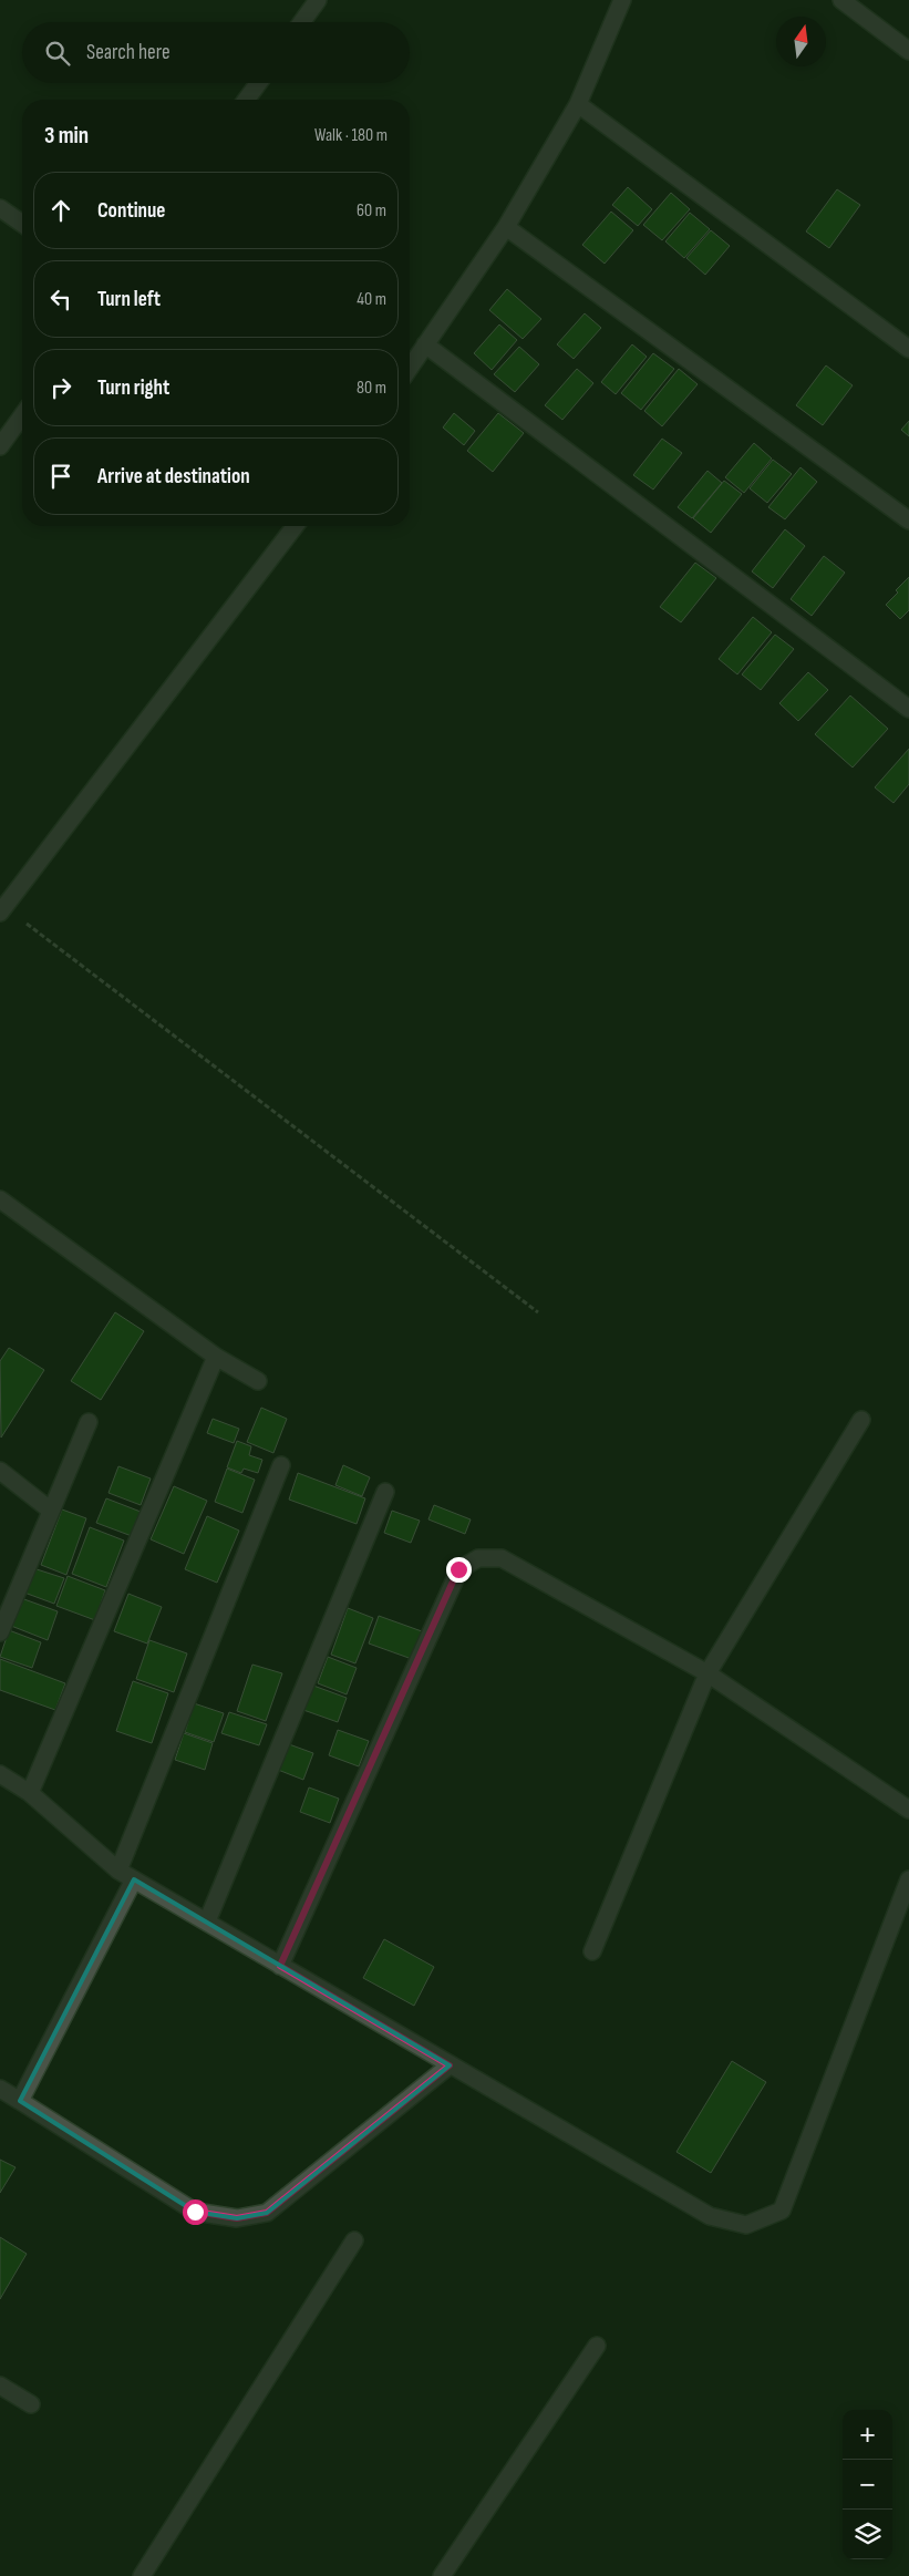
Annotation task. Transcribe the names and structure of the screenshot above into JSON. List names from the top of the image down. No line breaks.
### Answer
{"north":"top","page":{"search":"Search here","heading":["3 min","Walk · 180 m"],"list":[["Continue","60 m"],["Turn left","40 m"],["Turn right","80 m"],"Arrive at destination"],"map_buttons":["+","−"]}}
